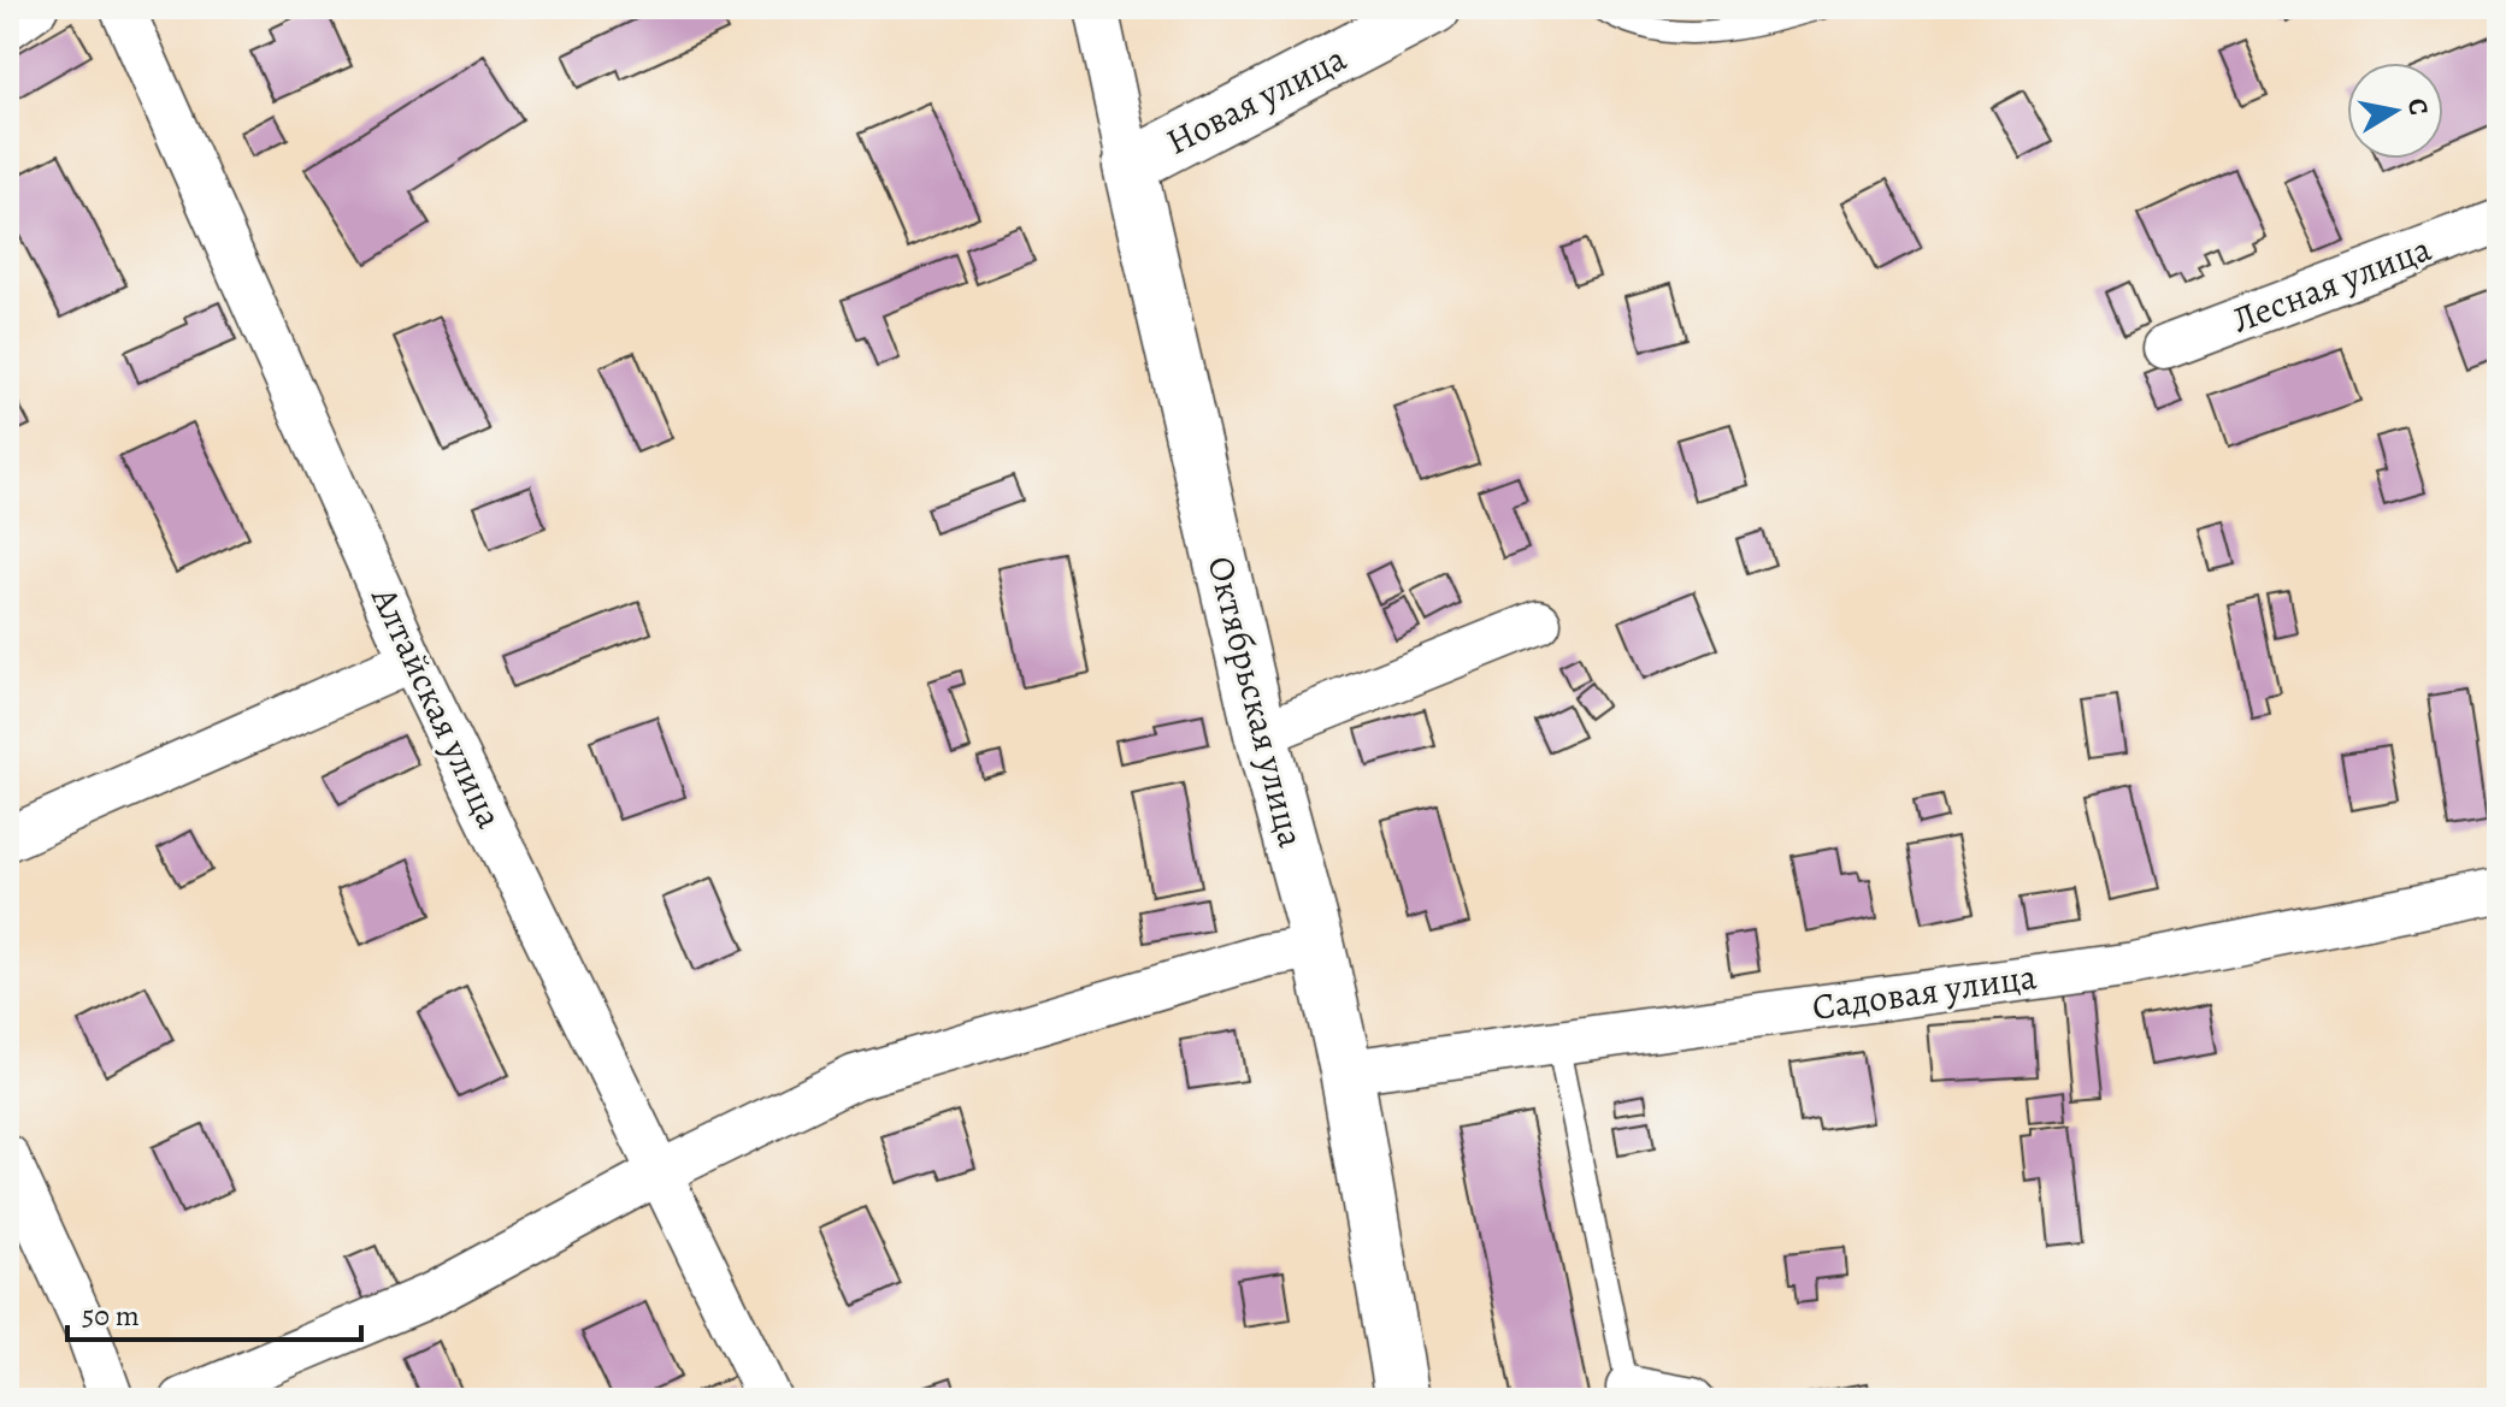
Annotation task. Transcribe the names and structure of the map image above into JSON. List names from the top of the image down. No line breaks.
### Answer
{"streets":{"street":["Новая улица","Лесная улица","Октябрьская улица","Алтайская улица","Садовая улица"]},"crossings":[["Новая улица","Октябрьская улица"],["Октябрьская улица","Садовая улица"]],"scale_bar":"50 m","north":"right"}
